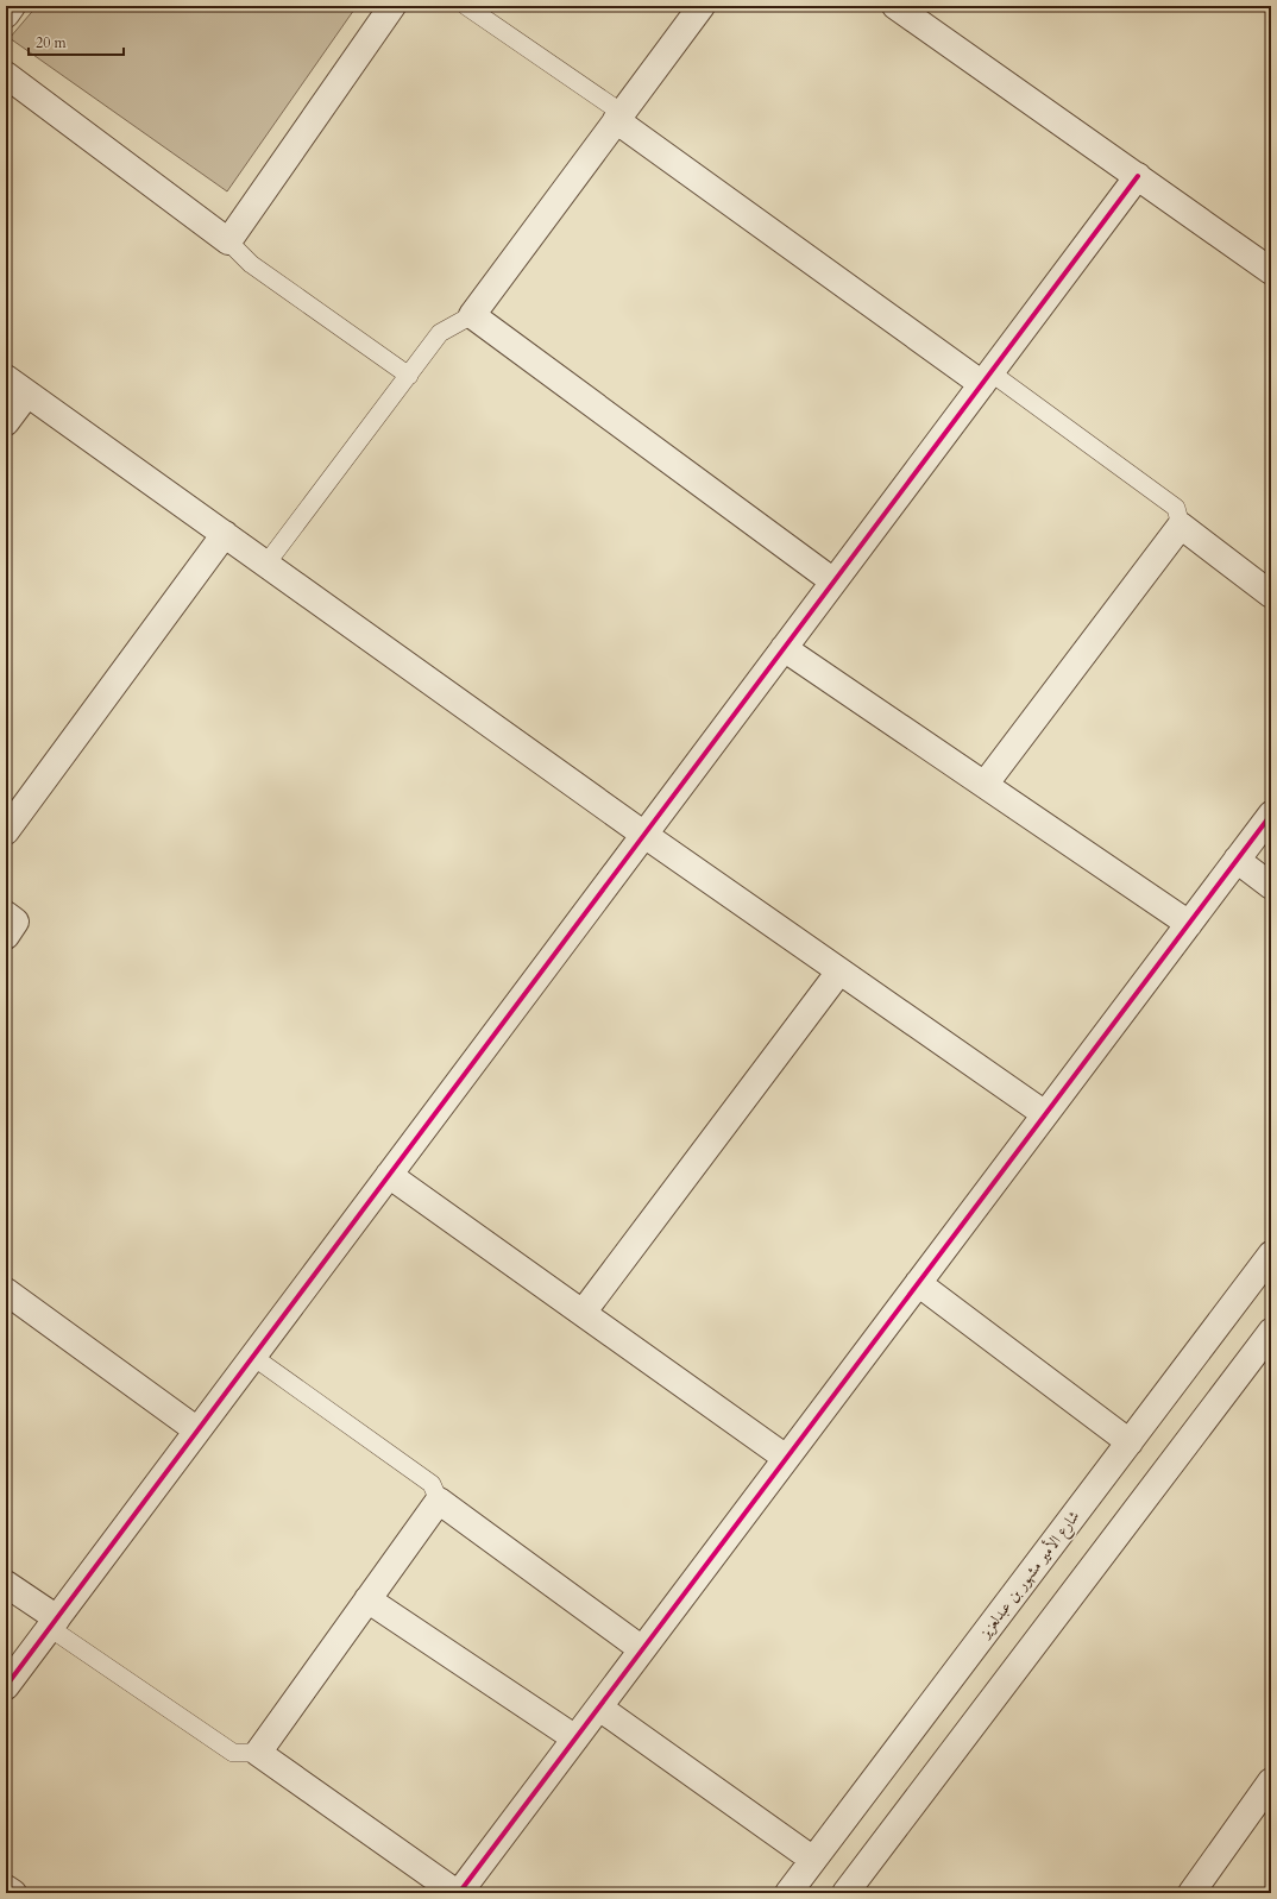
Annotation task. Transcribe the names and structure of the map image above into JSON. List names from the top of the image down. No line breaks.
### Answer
{"streets":{"street":["شارع الأمير مشهور بن عبدلعزيز"]},"scale_bar":"20 m"}
